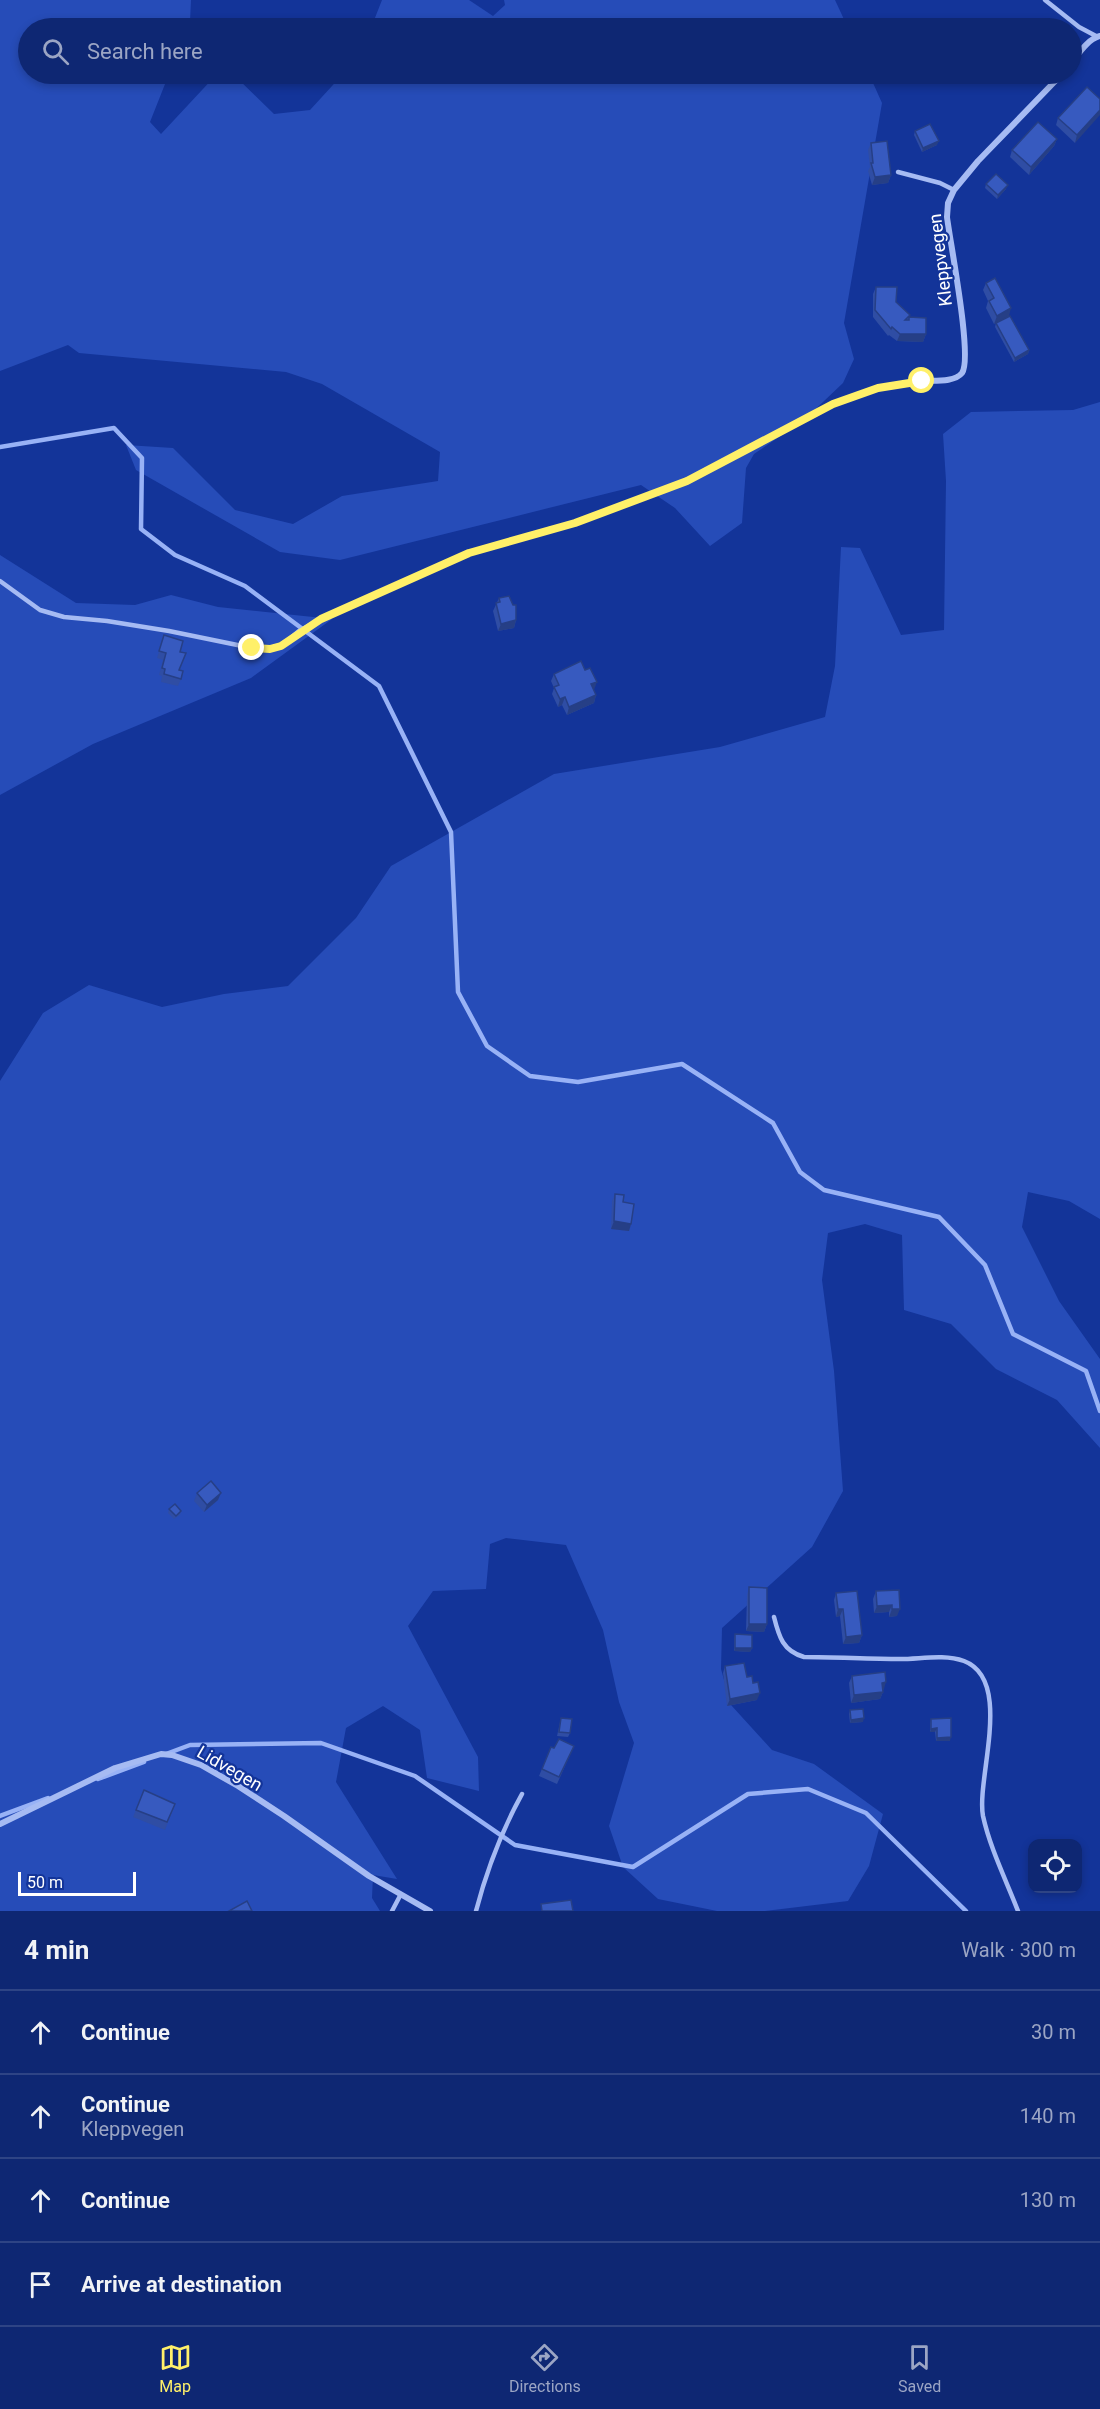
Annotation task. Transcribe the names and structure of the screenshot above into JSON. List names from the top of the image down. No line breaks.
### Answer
{"streets":{"street":["Kleppvegen","Lidvegen"]},"scale_bar":"50 m","page":{"search":"Search here","scale":"50 m","heading":["4 min","Walk · 300 m"],"list":[["Continue","30 m"],["Continue","Kleppvegen","140 m"],["Continue","130 m"],"Arrive at destination"],"nav":["Map","Directions","Saved"]}}
